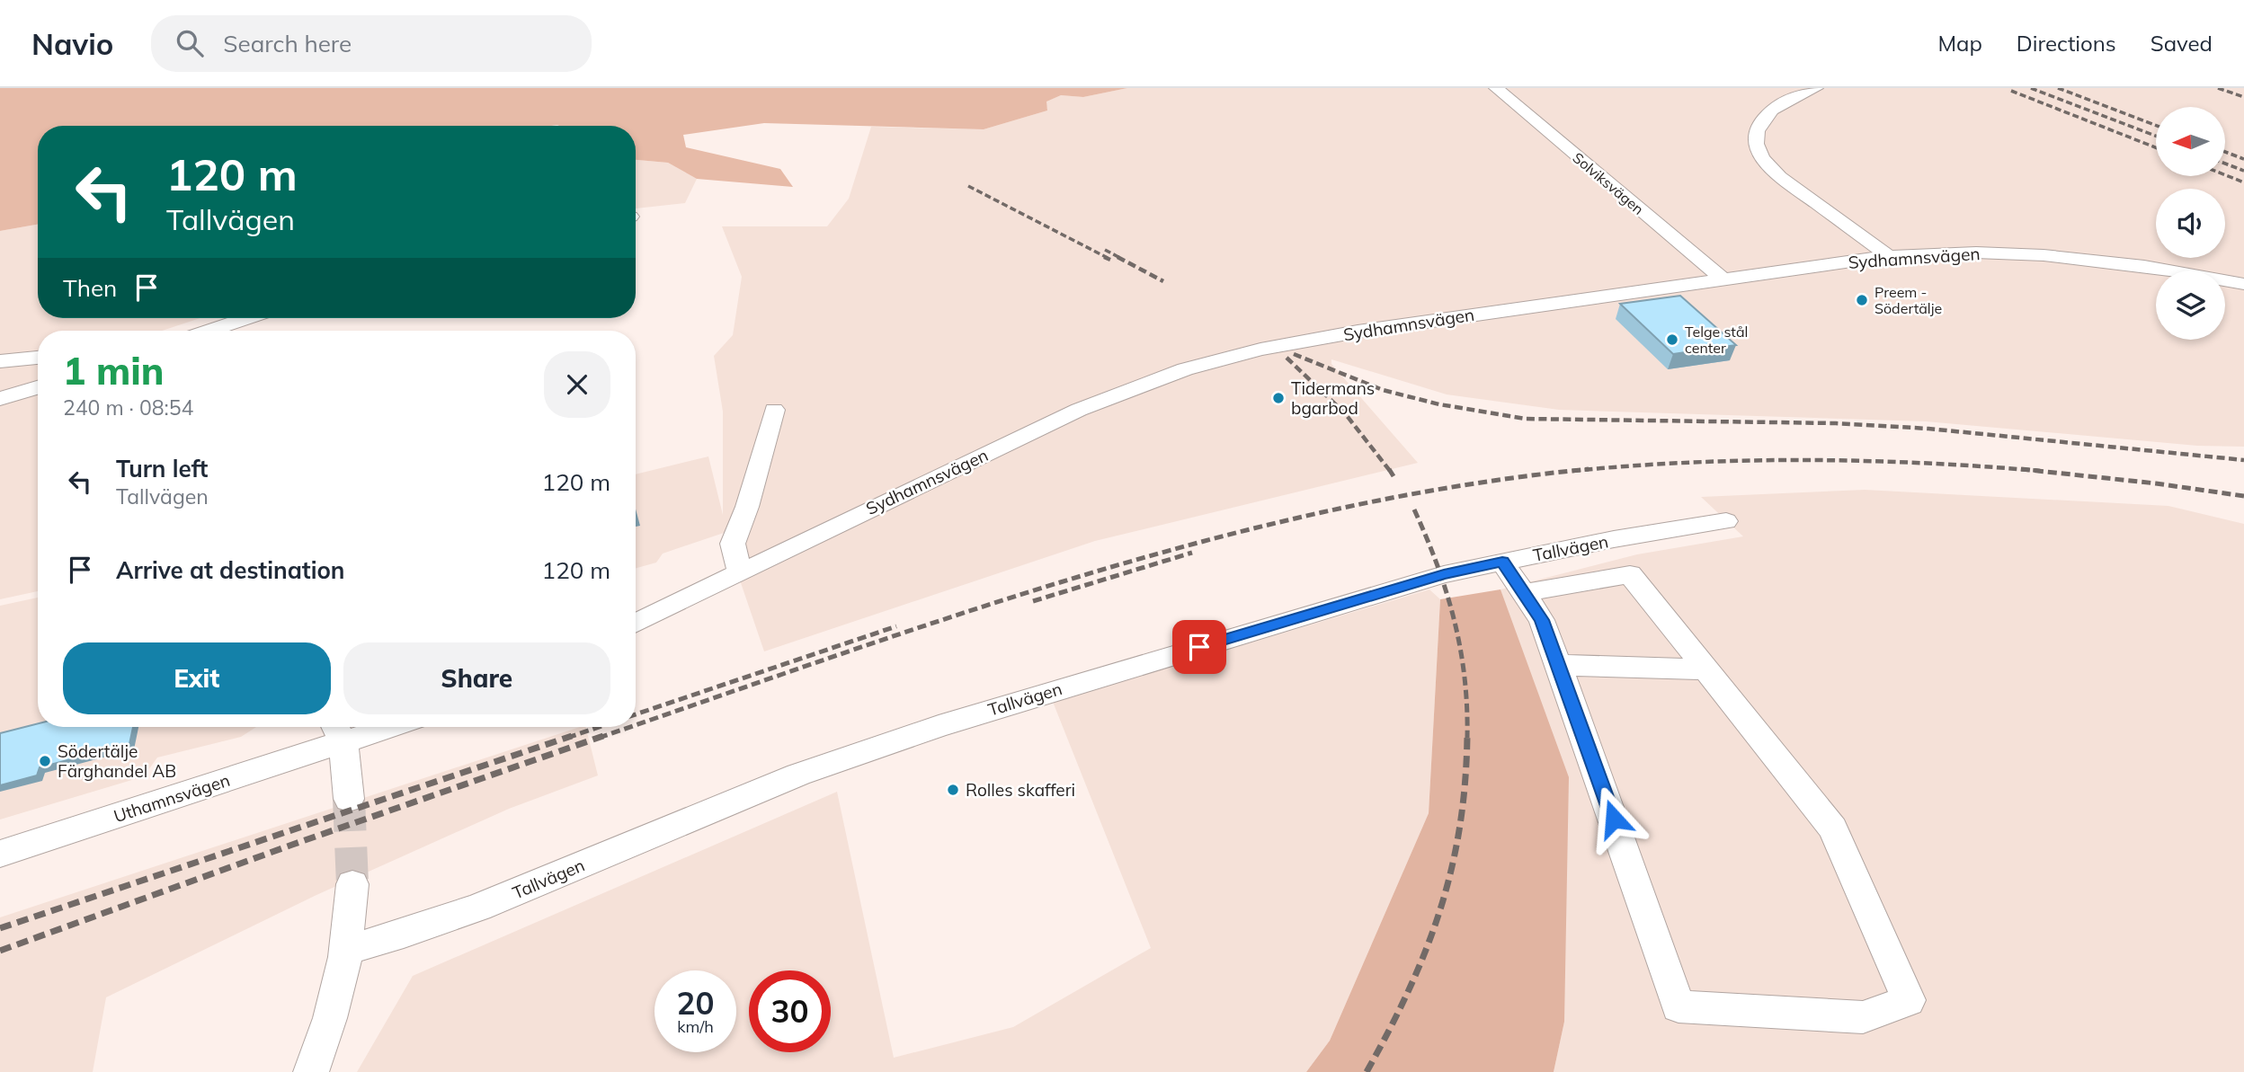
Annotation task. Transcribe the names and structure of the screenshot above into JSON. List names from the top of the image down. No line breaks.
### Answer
{"streets":{"street":["Solviksvägen","Sydhamnsvägen","Tallvägen","Uthamnsvägen"]},"crossings":[["Solviksvägen","Sydhamnsvägen"]],"places":["Preem - Södertälje","Telge stål center","Tidermans bgarbod","Södertälje Färghandel AB","Rolles skafferi"],"north":"left","page":{"header":"Navio","search":"Search here","nav":["Map","Directions","Saved"],"turn":["120 m","Tallvägen"],"then":"Then","heading":["1 min","240 m · 08:54"],"list":[{"name":"Turn left","note":"Tallvägen","value":"120 m"},{"name":"Arrive at destination","value":"120 m"}],"buttons":["Exit","Share"],"speed":"20 km/h","limit":"30"}}
